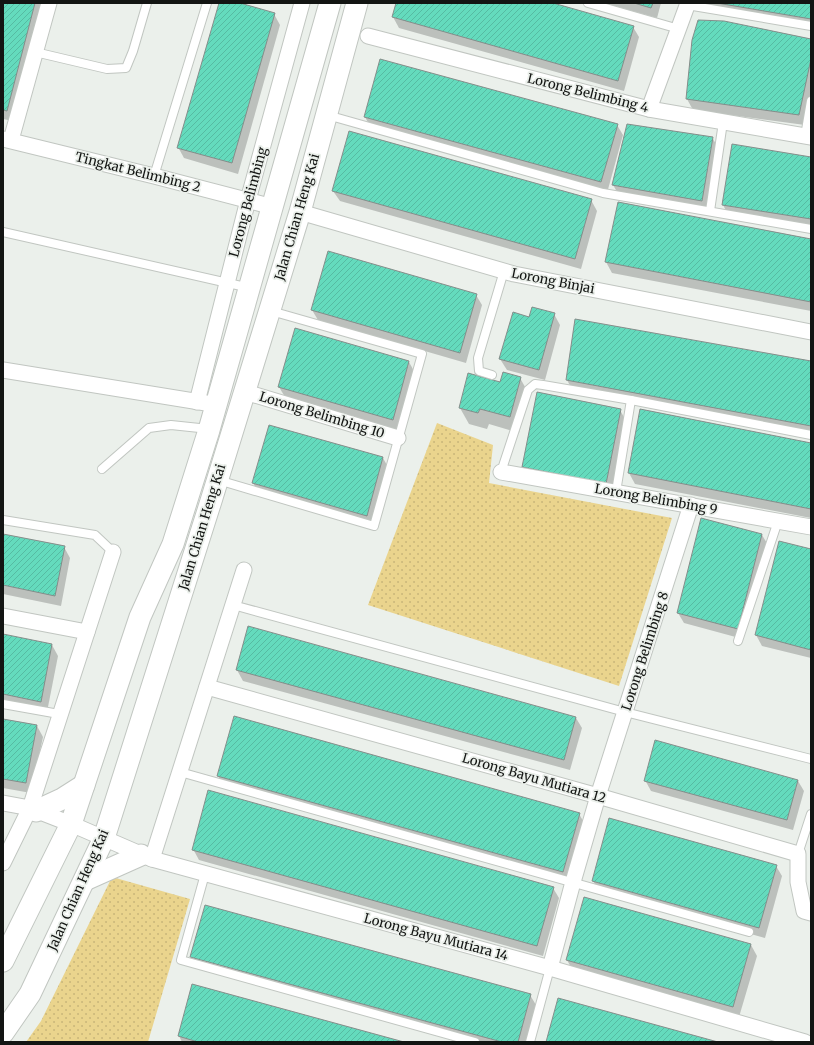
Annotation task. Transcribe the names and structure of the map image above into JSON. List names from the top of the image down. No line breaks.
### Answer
{"streets":{"main road":["Jalan Chian Heng Kai"],"street":["Lorong Belimbing 4","Tingkat Belimbing 2","Lorong Belimbing","Lorong Binjai","Lorong Belimbing 10","Lorong Belimbing 9","Lorong Belimbing 8","Lorong Bayu Mutiara 12","Lorong Bayu Mutiara 14"]},"crossings":[["Tingkat Belimbing 2","Lorong Belimbing"],["Tingkat Belimbing 2","Jalan Chian Heng Kai"],["Lorong Belimbing","Jalan Chian Heng Kai"],["Jalan Chian Heng Kai","Lorong Binjai"],["Jalan Chian Heng Kai","Lorong Belimbing 10"],["Jalan Chian Heng Kai","Lorong Bayu Mutiara 14"],["Lorong Belimbing 9","Lorong Belimbing 8"],["Lorong Belimbing 8","Lorong Bayu Mutiara 12"],["Lorong Belimbing 8","Lorong Bayu Mutiara 14"]]}
